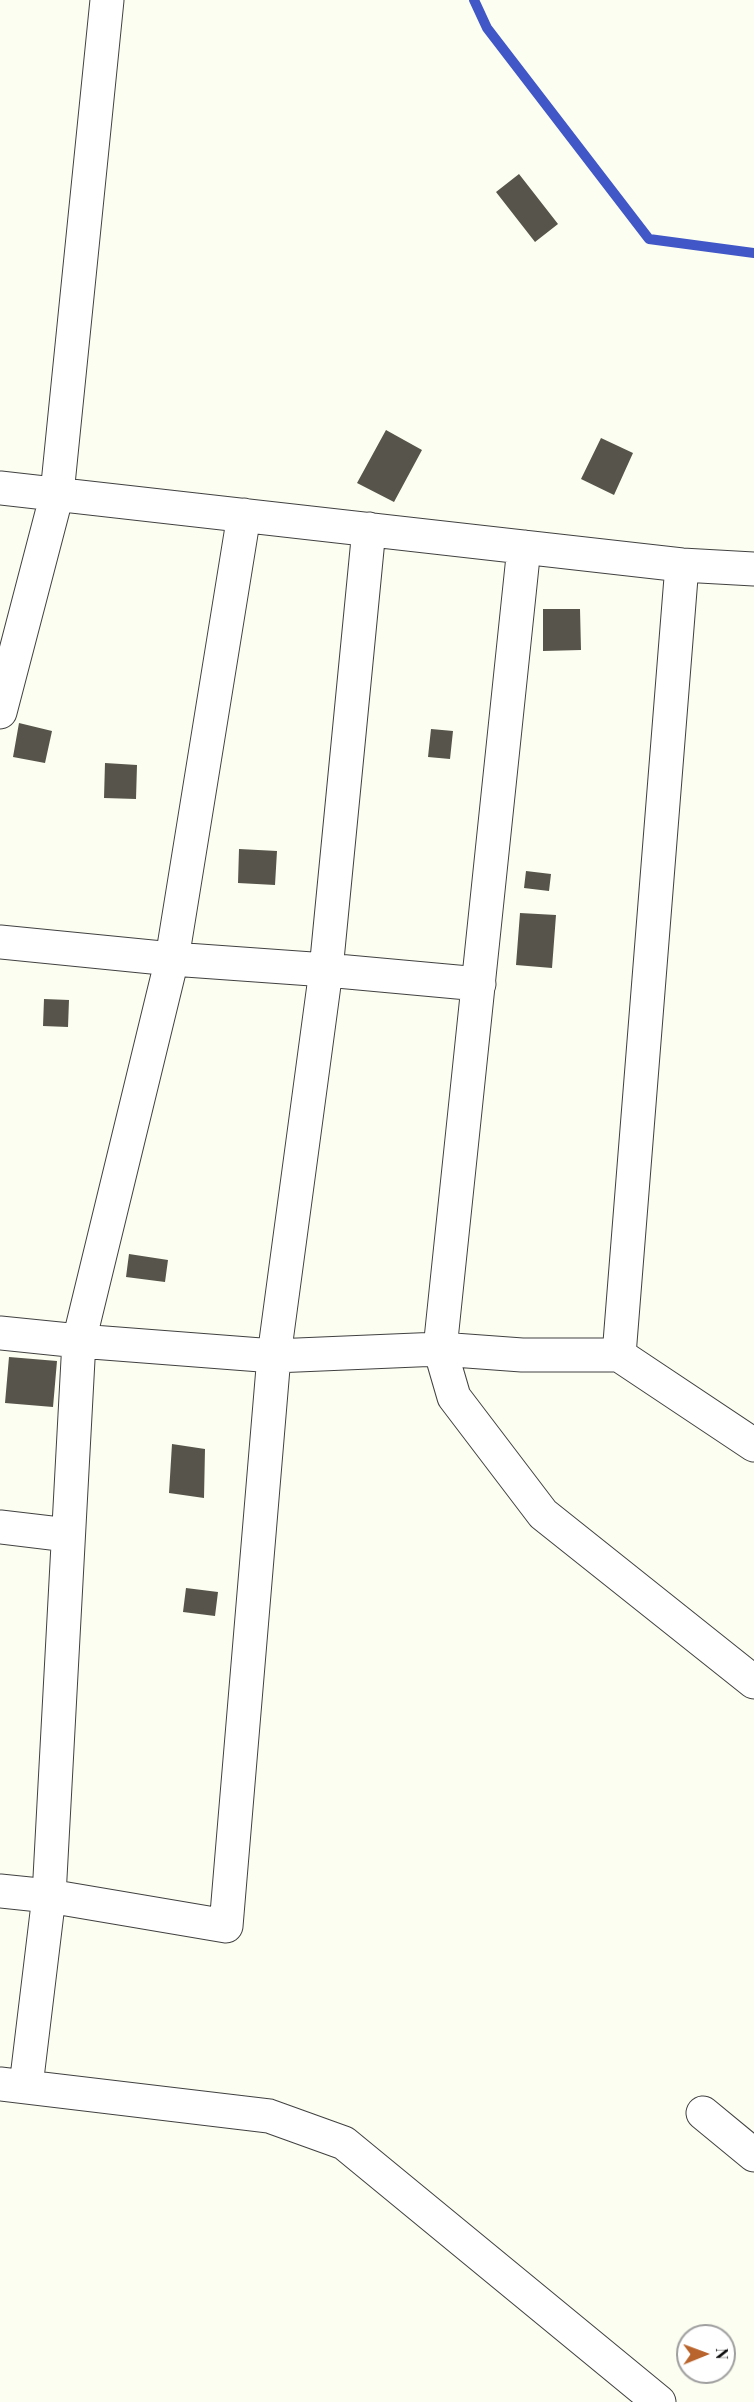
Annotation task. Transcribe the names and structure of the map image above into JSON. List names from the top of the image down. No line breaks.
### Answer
{"north":"right"}
